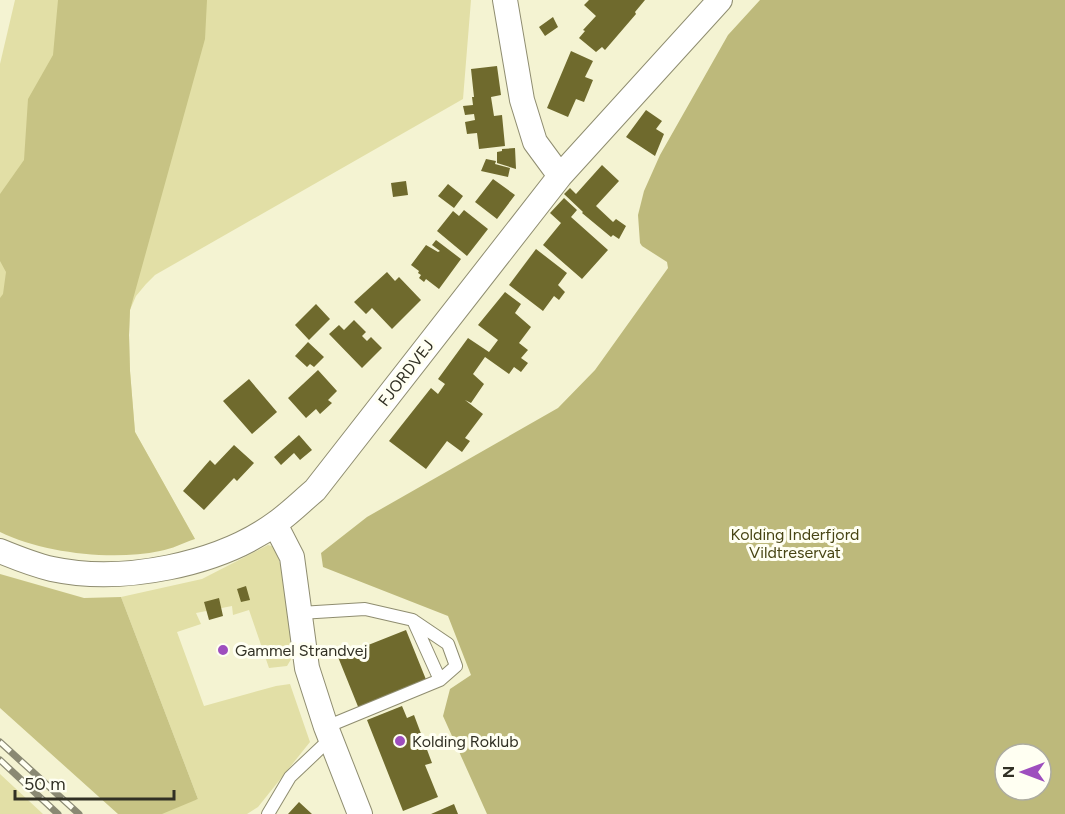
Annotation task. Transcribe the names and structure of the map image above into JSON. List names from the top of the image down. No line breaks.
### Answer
{"streets":{"street":["FJORDVEJ"]},"parks":["Kolding Inderfjord Vildtreservat"],"places":["Gammel Strandvej","Kolding Roklub"],"scale_bar":"50 m","north":"left"}
